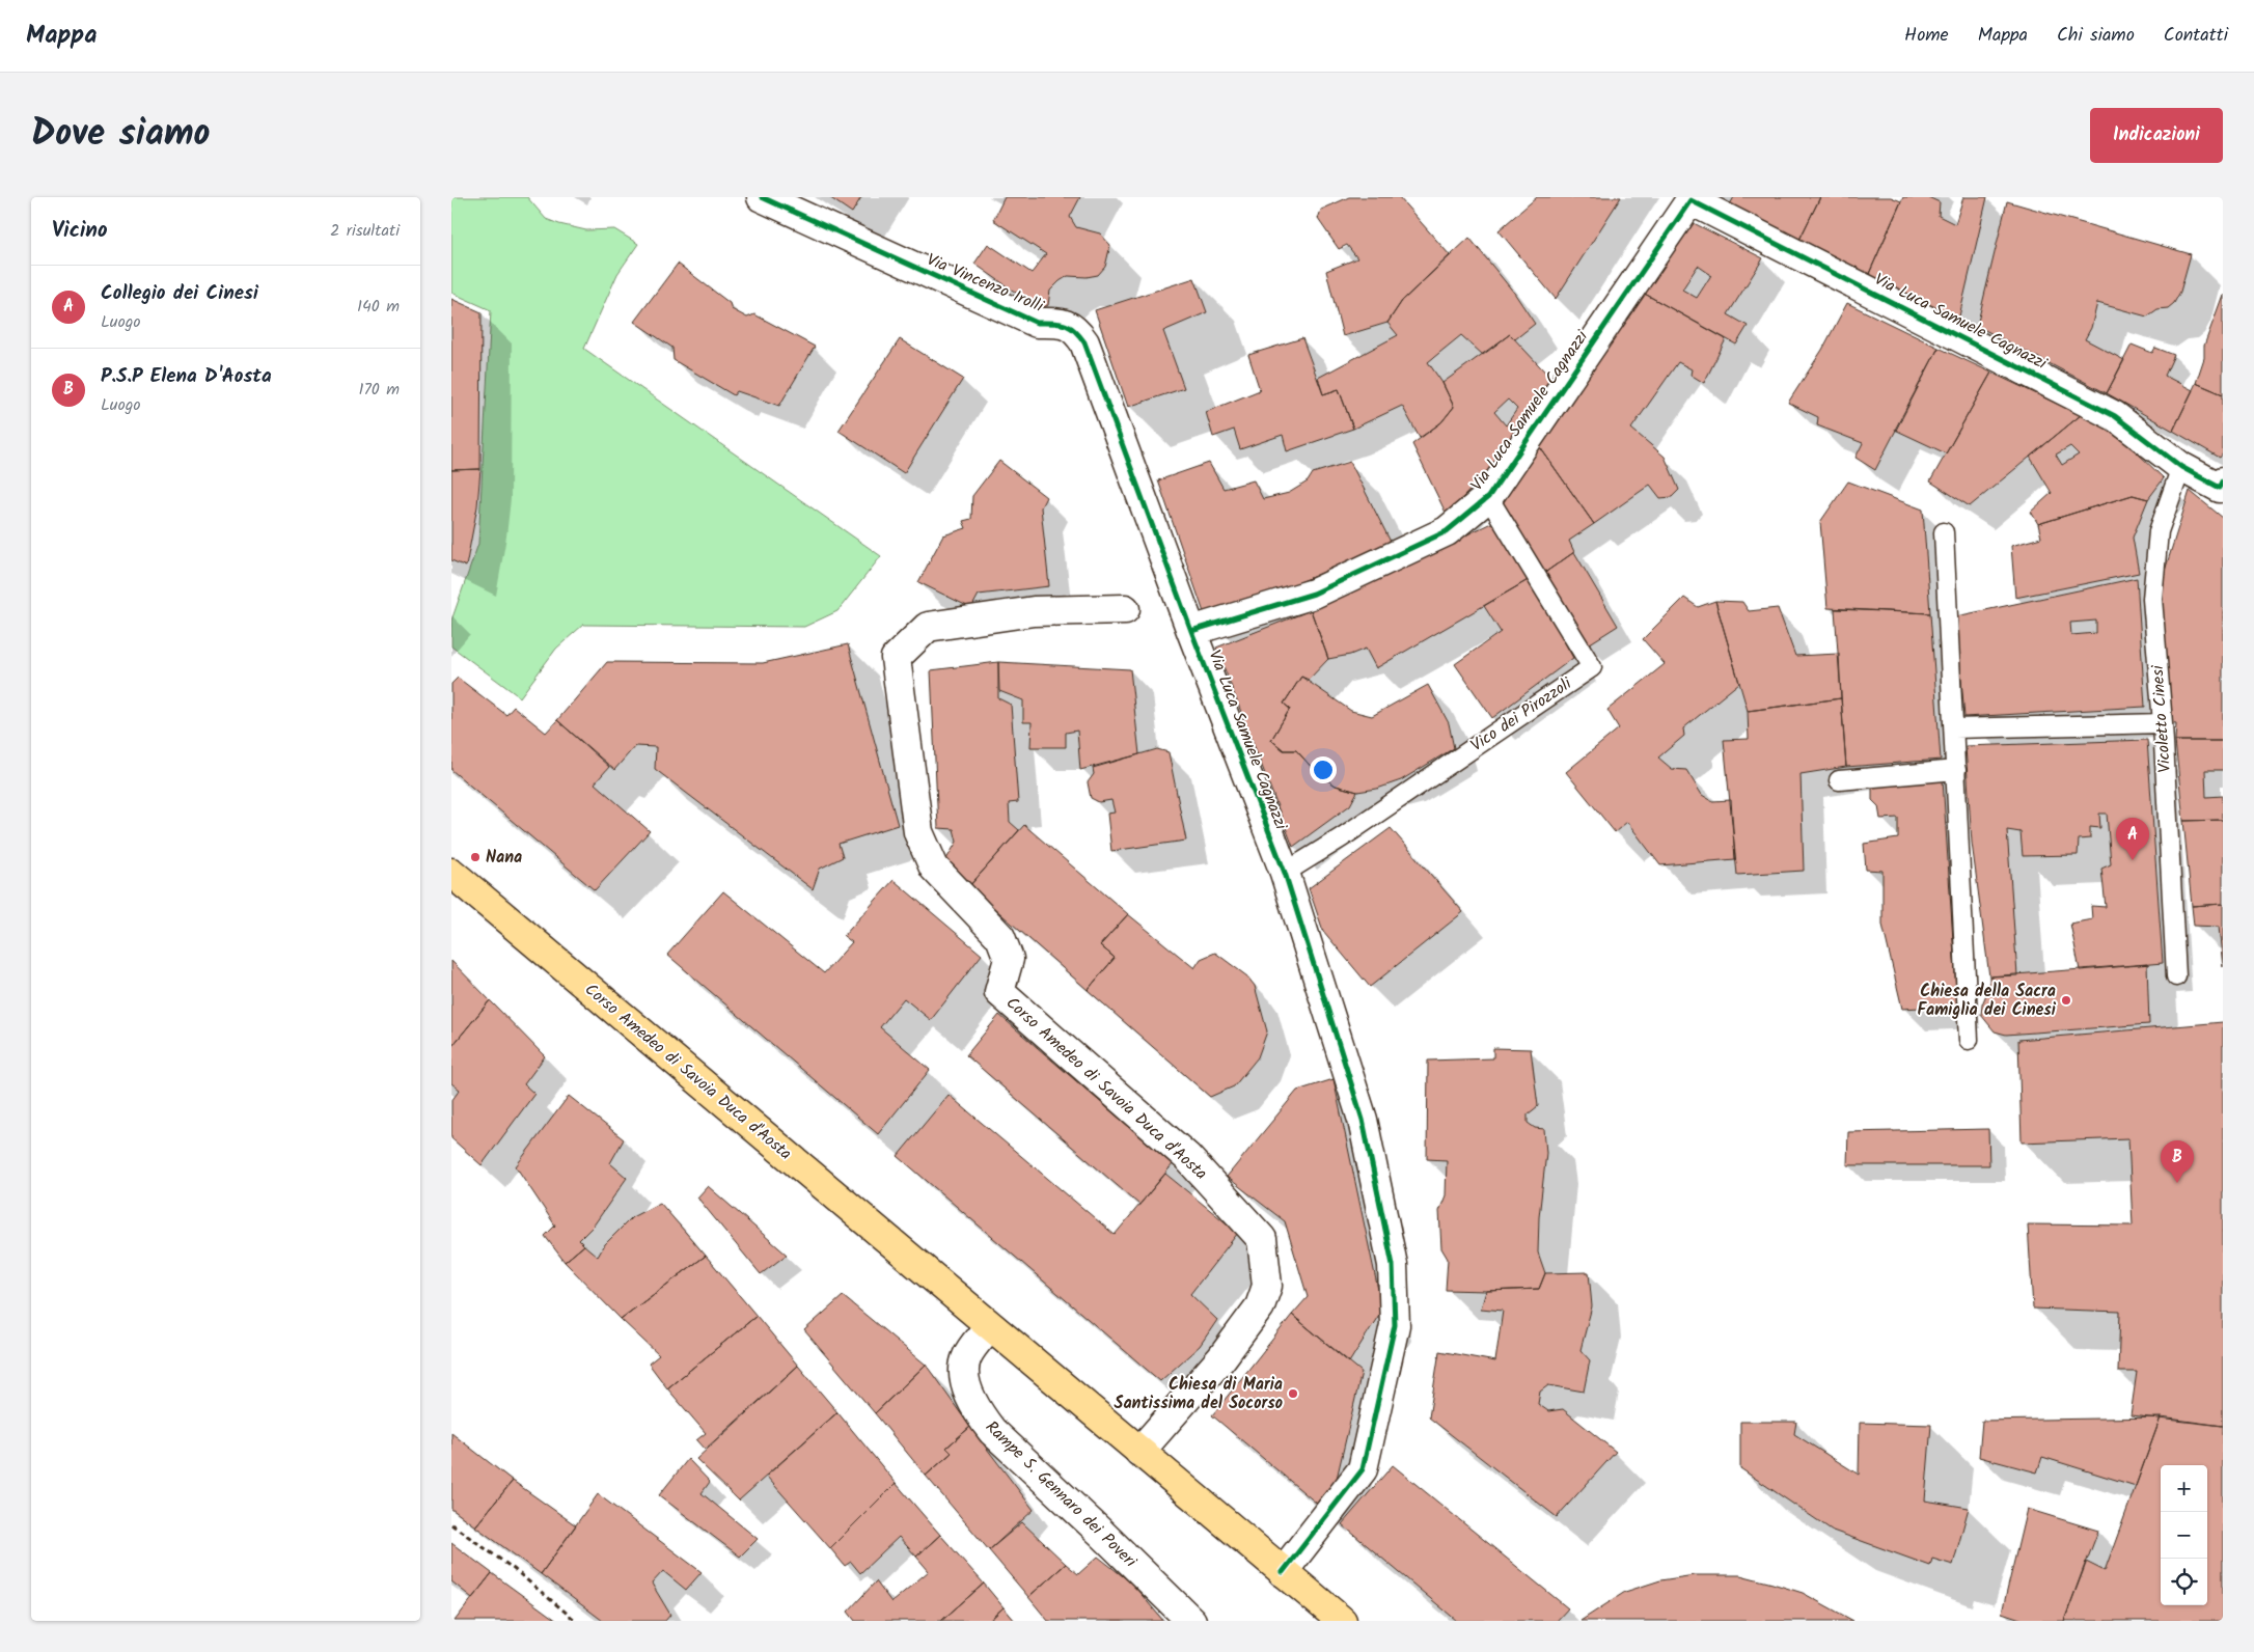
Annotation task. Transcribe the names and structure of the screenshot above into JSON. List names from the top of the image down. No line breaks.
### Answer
{"streets":{"main road":["Corso Amedeo di Savoia Duca d'Aosta"],"street":["Via Vincenzo Irolli","Via Luca Samuele Cagnazzi","Rampe S. Gennaro dei Poveri"],"lane":["Vico dei Pirozzoli","Vicoletto Cinesi"]},"crossings":[["Via Vincenzo Irolli","Via Luca Samuele Cagnazzi"],["Via Luca Samuele Cagnazzi","Vico dei Pirozzoli"],["Via Luca Samuele Cagnazzi","Vicoletto Cinesi"],["Via Luca Samuele Cagnazzi","Corso Amedeo di Savoia Duca d'Aosta"],["Corso Amedeo di Savoia Duca d'Aosta","Rampe S. Gennaro dei Poveri"]],"places":["Nana","Chiesa della Sacra Famiglia dei Cinesi","Chiesa di Maria Santissima del Socorso"],"page":{"header":"Mappa","nav":["Home","Mappa","Chi siamo","Contatti"],"title":"Dove siamo","buttons":"Indicazioni","heading":["Vicino","2 risultati"],"list":[{"mark":"A","name":"Collegio dei Cinesi","note":"Luogo","value":"140 m"},{"mark":"B","name":"P.S.P Elena D'Aosta","note":"Luogo","value":"170 m"}],"pins":["A","B"],"map_buttons":["+","−"]}}
